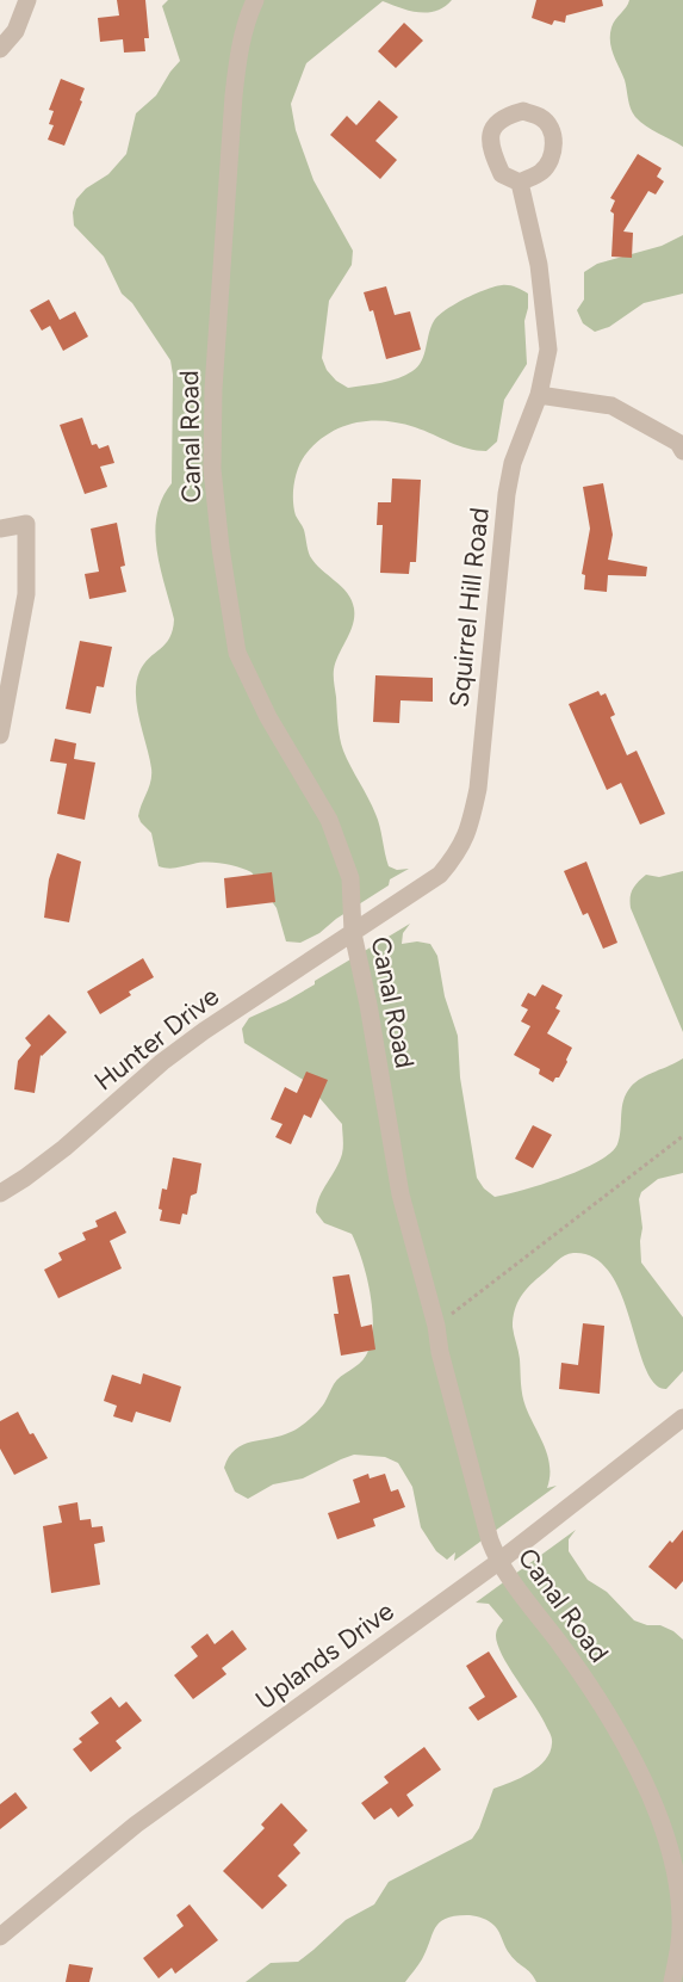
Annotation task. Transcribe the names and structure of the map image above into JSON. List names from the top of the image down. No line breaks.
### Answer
{"streets":{"street":["Canal Road","Squirrel Hill Road","Hunter Drive","Uplands Drive"]},"crossings":[["Canal Road","Squirrel Hill Road"],["Canal Road","Hunter Drive"],["Canal Road","Uplands Drive"],["Squirrel Hill Road","Hunter Drive"]]}
